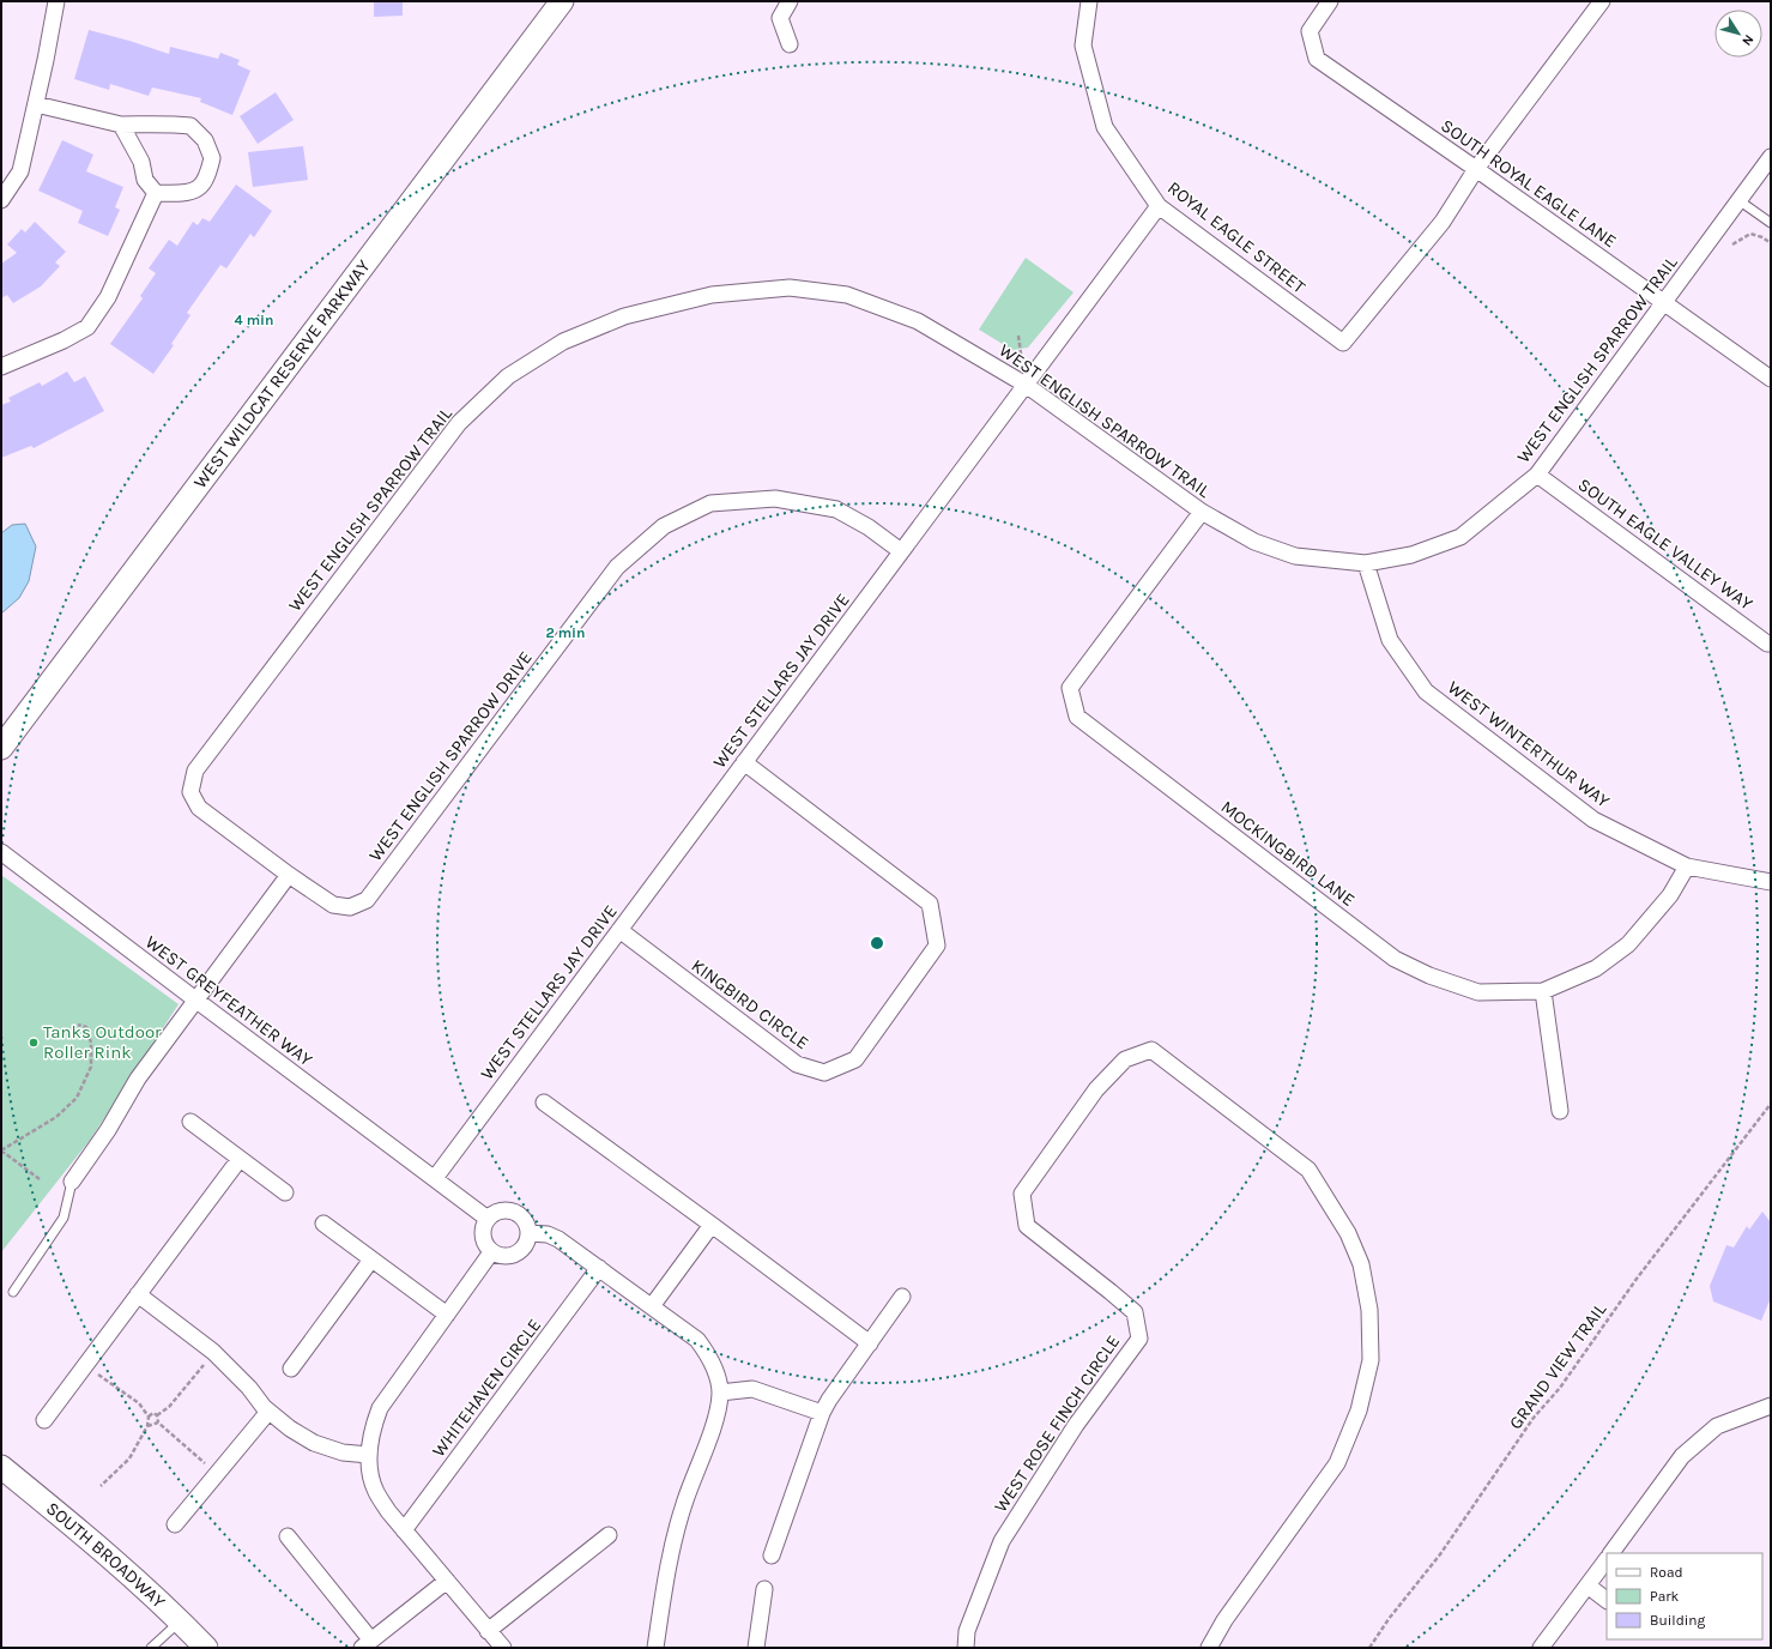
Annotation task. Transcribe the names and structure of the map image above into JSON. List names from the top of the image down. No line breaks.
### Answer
{"streets":{"main road":["WEST WILDCAT RESERVE PARKWAY","SOUTH BROADWAY"],"street":["SOUTH ROYAL EAGLE LANE","ROYAL EAGLE STREET","WEST ENGLISH SPARROW TRAIL","SOUTH EAGLE VALLEY WAY","WEST STELLARS JAY DRIVE","WEST WINTERTHUR WAY","WEST ENGLISH SPARROW DRIVE","MOCKINGBIRD LANE","WEST GREYFEATHER WAY","KINGBIRD CIRCLE","WHITEHAVEN CIRCLE","WEST ROSE FINCH CIRCLE"],"path":["GRAND VIEW TRAIL"]},"crossings":[["SOUTH ROYAL EAGLE LANE","ROYAL EAGLE STREET"],["SOUTH ROYAL EAGLE LANE","WEST ENGLISH SPARROW TRAIL"],["ROYAL EAGLE STREET","WEST STELLARS JAY DRIVE"],["WEST ENGLISH SPARROW TRAIL","SOUTH EAGLE VALLEY WAY"],["WEST ENGLISH SPARROW TRAIL","WEST STELLARS JAY DRIVE"],["WEST ENGLISH SPARROW TRAIL","WEST WINTERTHUR WAY"],["WEST ENGLISH SPARROW TRAIL","WEST ENGLISH SPARROW DRIVE"],["WEST ENGLISH SPARROW TRAIL","MOCKINGBIRD LANE"],["WEST STELLARS JAY DRIVE","WEST ENGLISH SPARROW DRIVE"],["WEST STELLARS JAY DRIVE","WEST GREYFEATHER WAY"],["WEST STELLARS JAY DRIVE","KINGBIRD CIRCLE"],["WEST WINTERTHUR WAY","MOCKINGBIRD LANE"]],"places":["Tanks Outdoor Roller Rink"],"legend":["Road","Park","Building"],"north":"bottom right","rings":["4 min","2 min"]}
